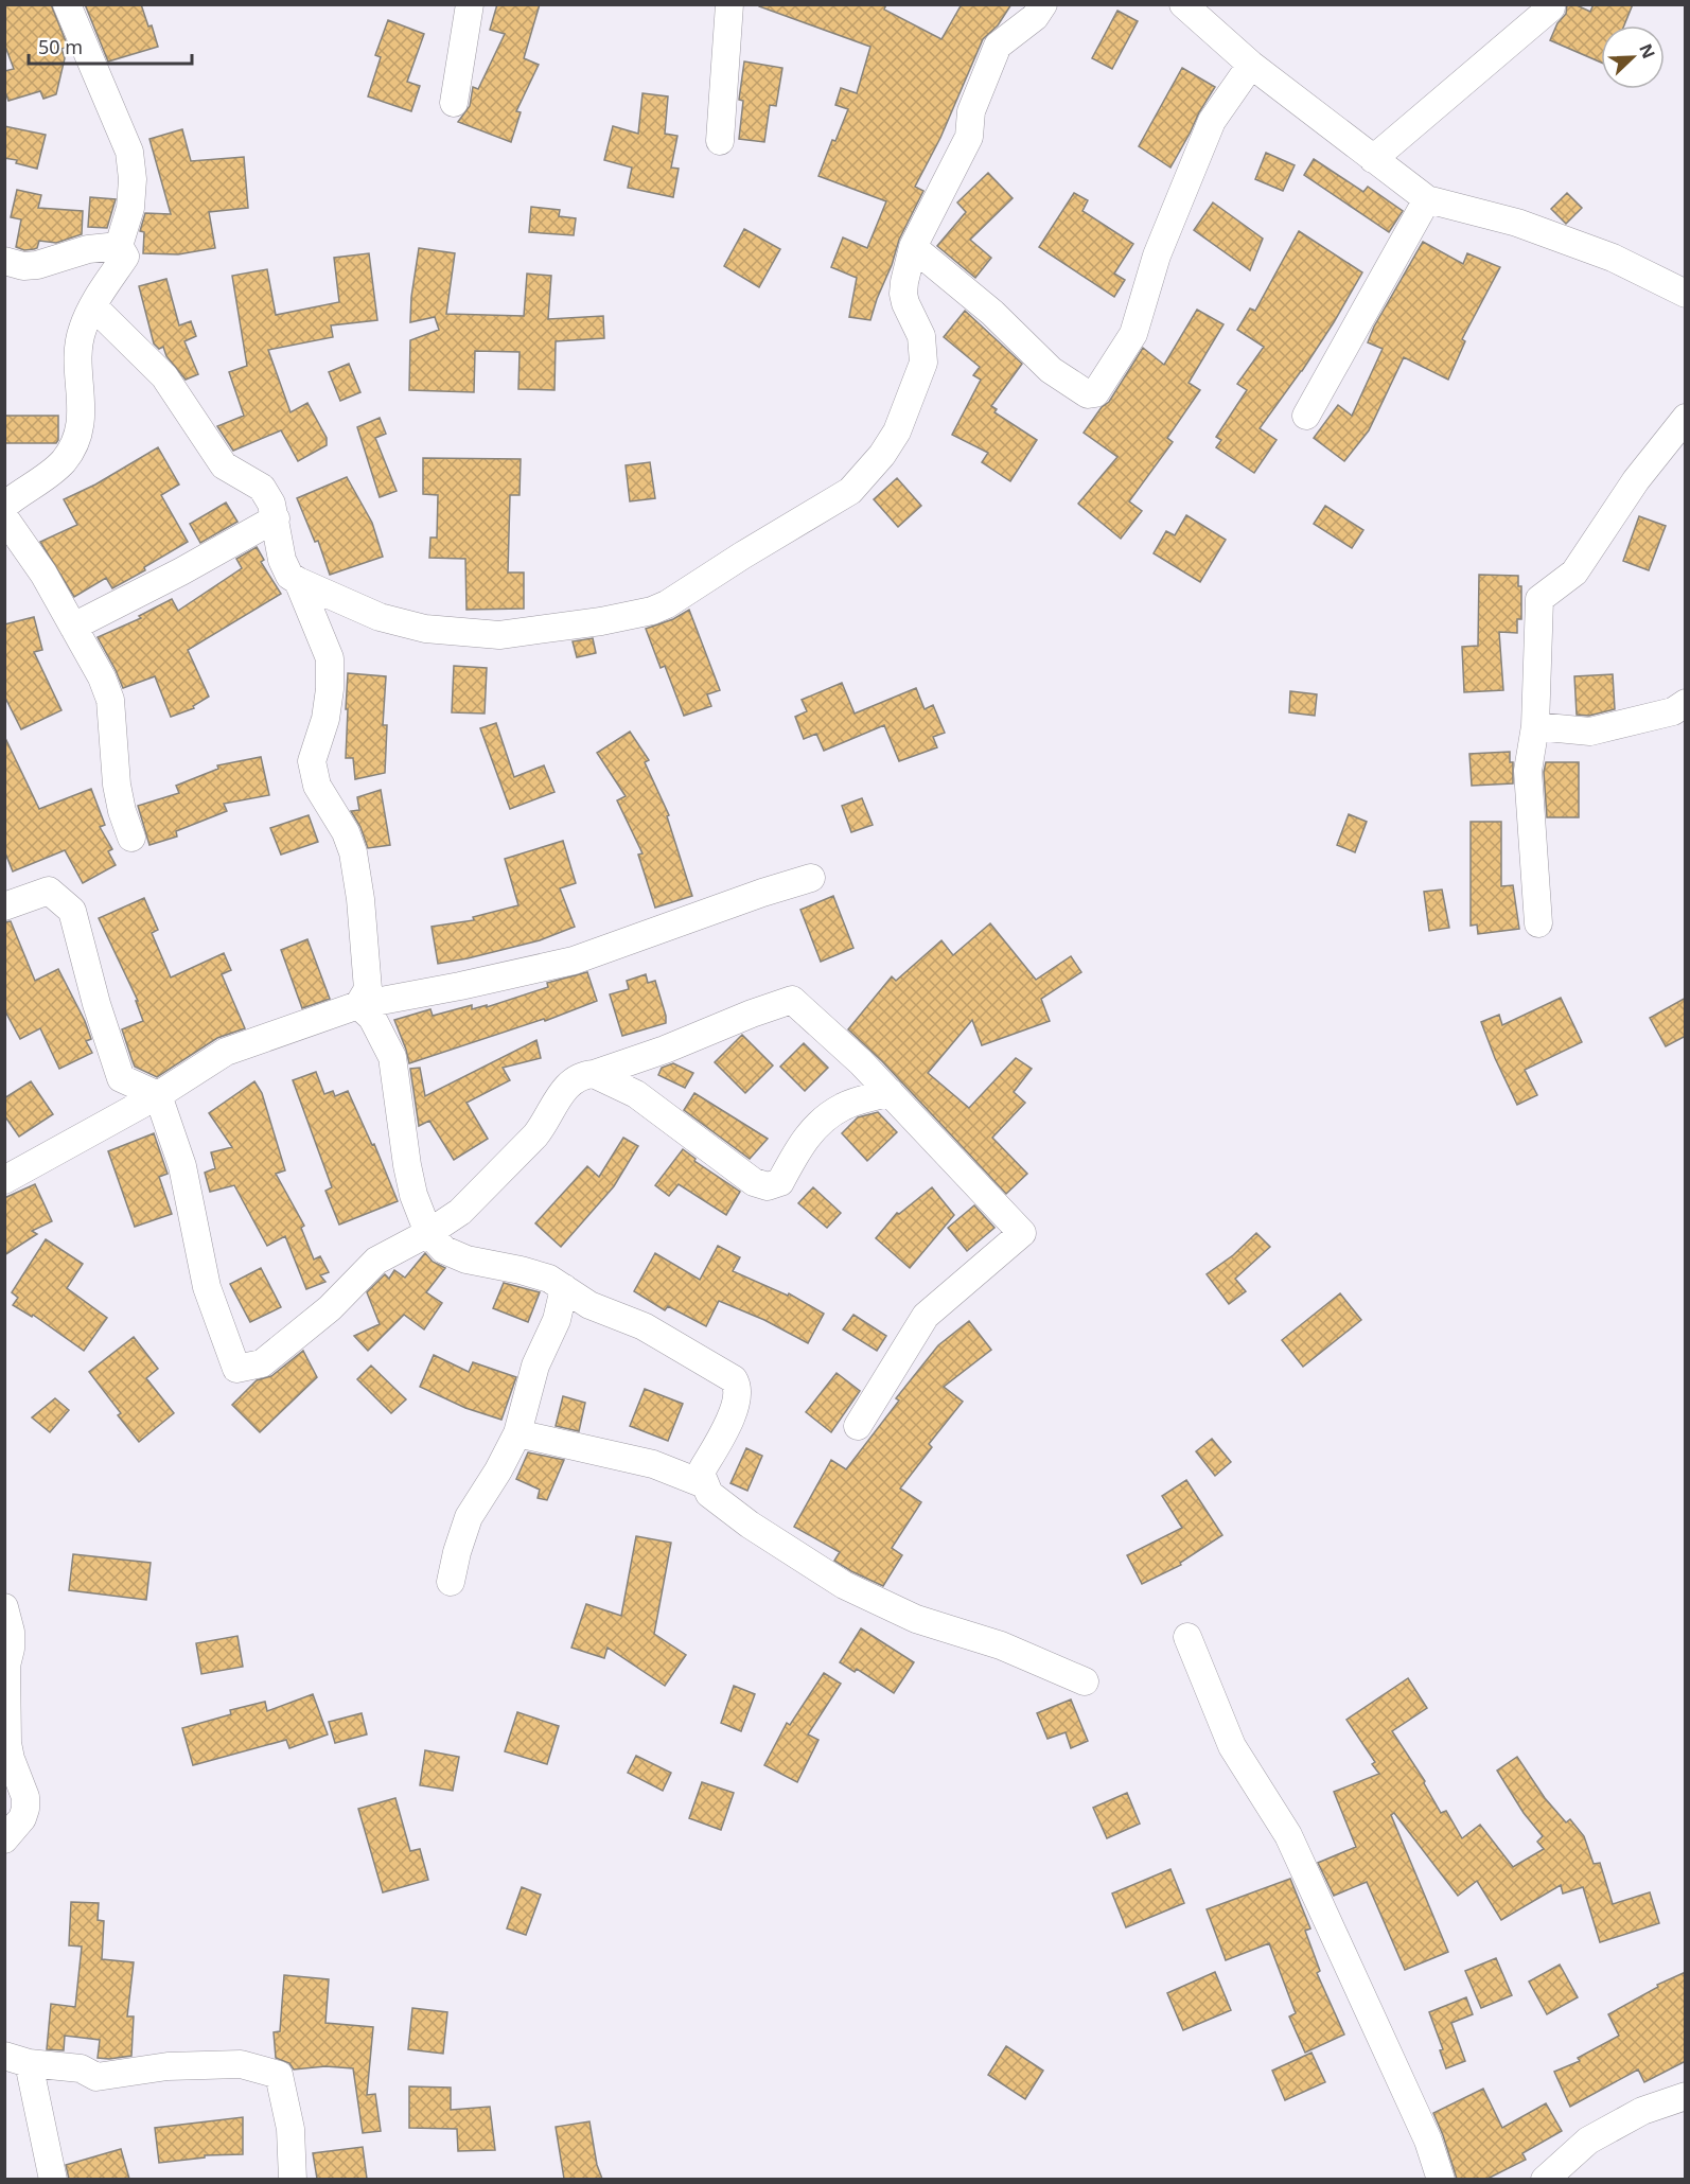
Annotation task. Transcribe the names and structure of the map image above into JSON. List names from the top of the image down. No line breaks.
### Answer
{"scale_bar":"50 m","north":"top right"}
